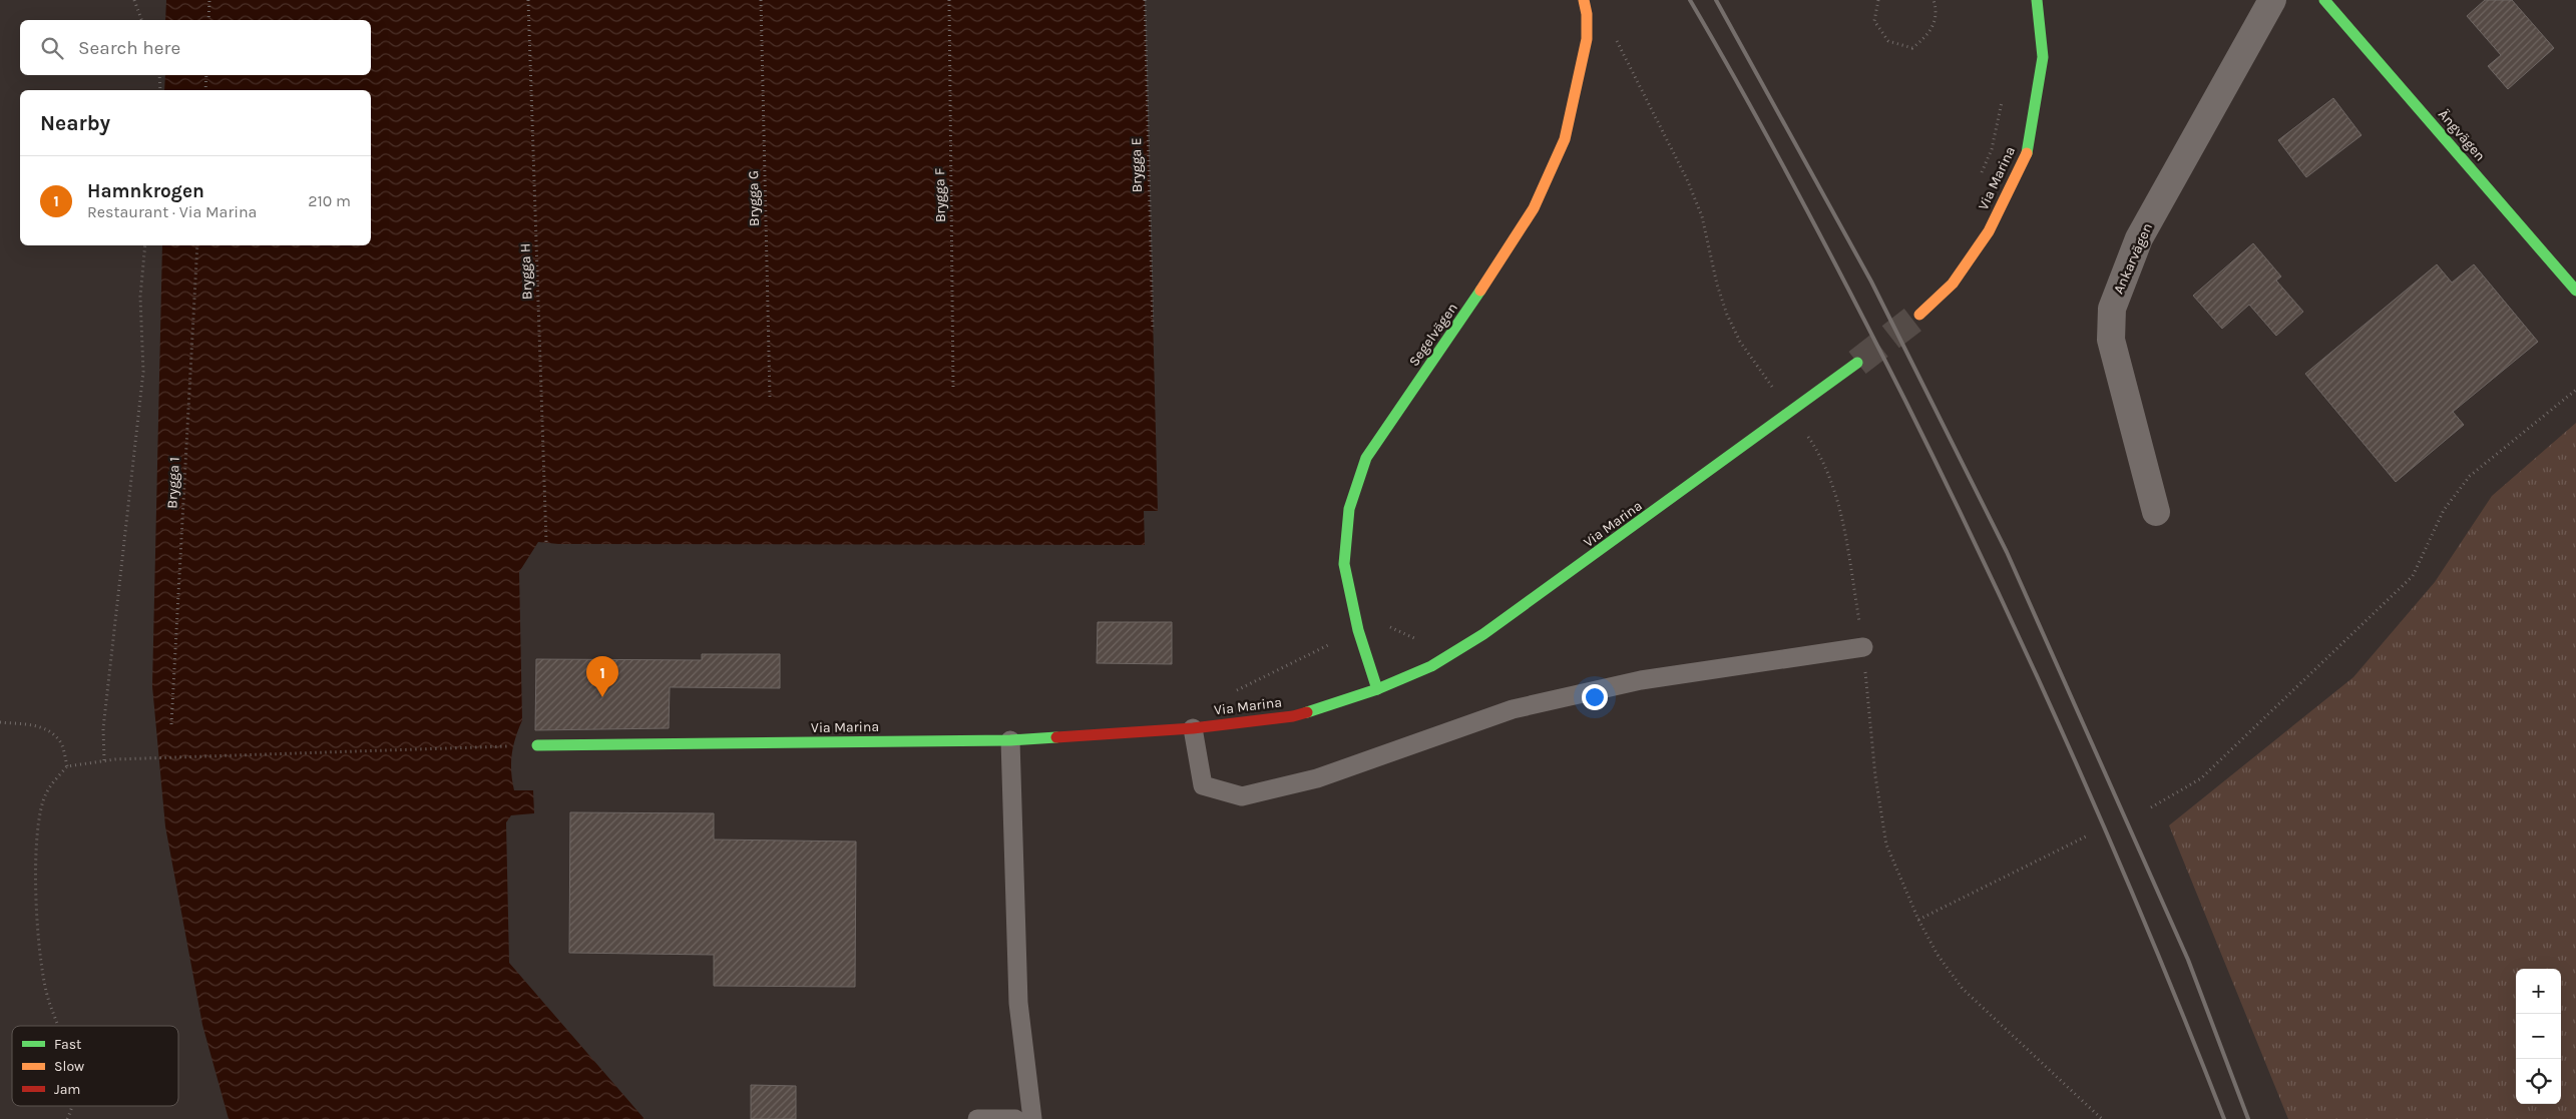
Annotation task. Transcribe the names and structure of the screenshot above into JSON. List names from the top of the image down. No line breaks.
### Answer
{"streets":{"street":["Ängvägen","Via Marina","Ankarvägen","Segelvägen"],"path":["Brygga E","Brygga F","Brygga G","Brygga H","Brygga 1"]},"crossings":[["Via Marina","Segelvägen"]],"legend":["Fast","Slow","Jam"],"page":{"search":"Search here","heading":"Nearby","list":[{"mark":"1","name":"Hamnkrogen","note":"Restaurant · Via Marina","value":"210 m"}],"pins":"1","map_buttons":["+","−"]}}
